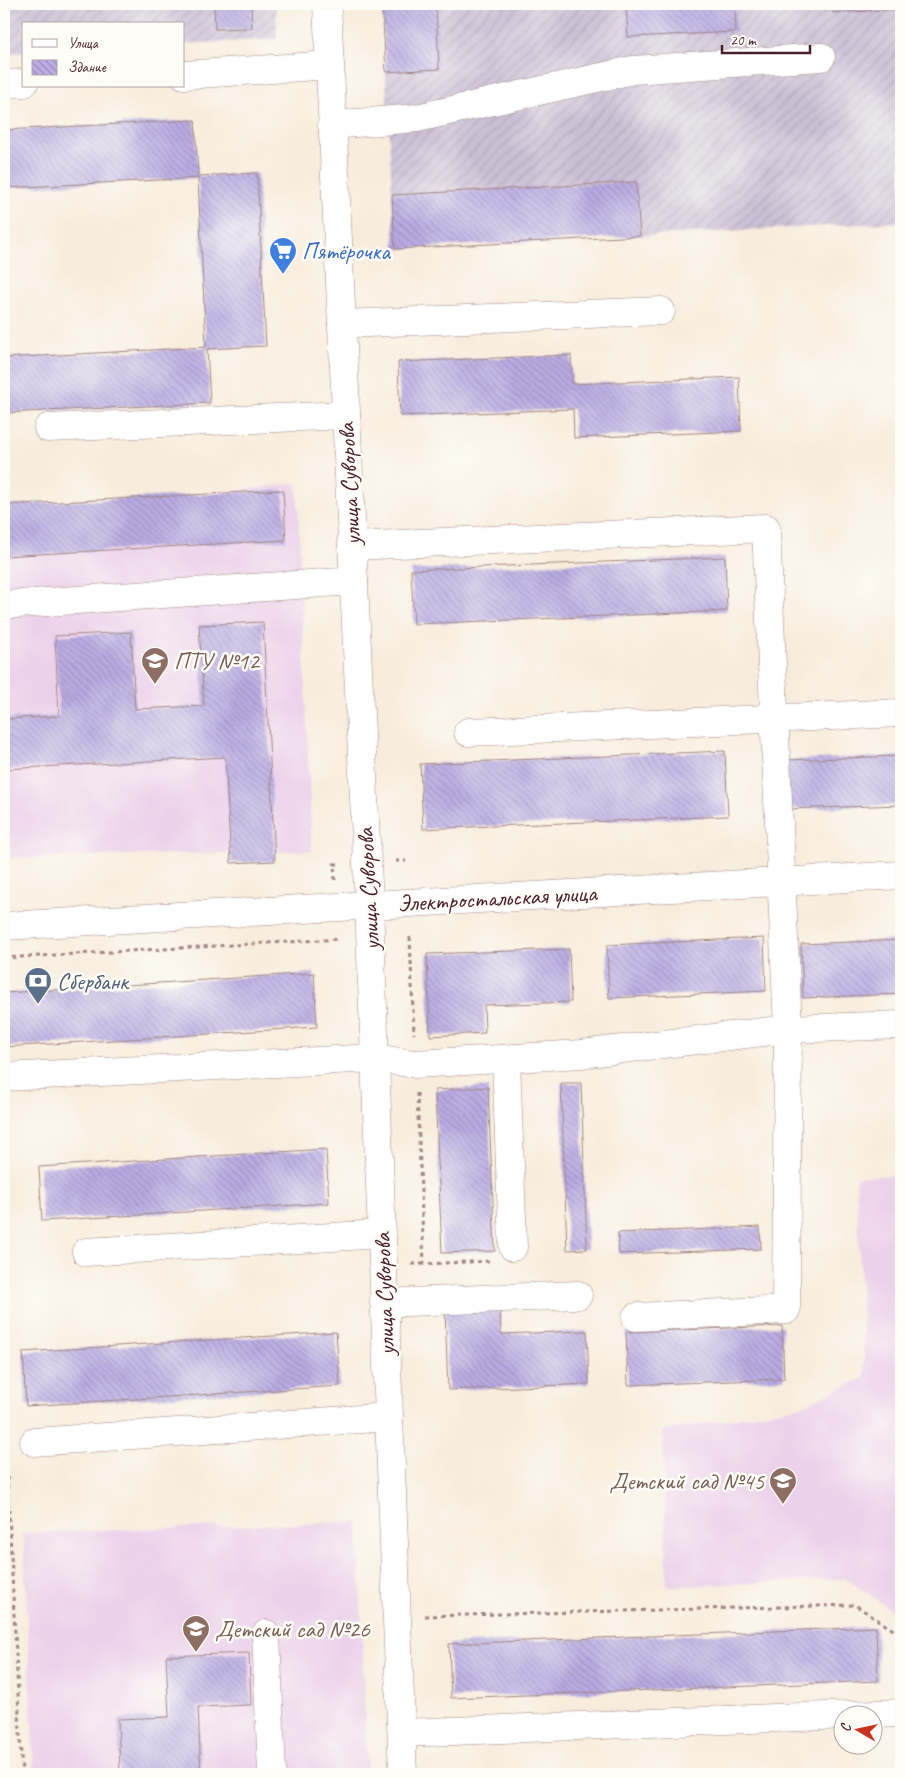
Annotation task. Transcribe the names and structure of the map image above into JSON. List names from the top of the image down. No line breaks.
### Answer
{"streets":{"street":["улица Суворова","Электростальская улица"]},"crossings":[["улица Суворова","Электростальская улица"]],"places":{"supermarket":["Пятёрочка"],"school or university":["ПТУ №12","Детский сад №45","Детский сад №26"],"bank":["Сбербанк"]},"legend":["Улица","Здание"],"scale_bar":"20 m","north":"left"}
